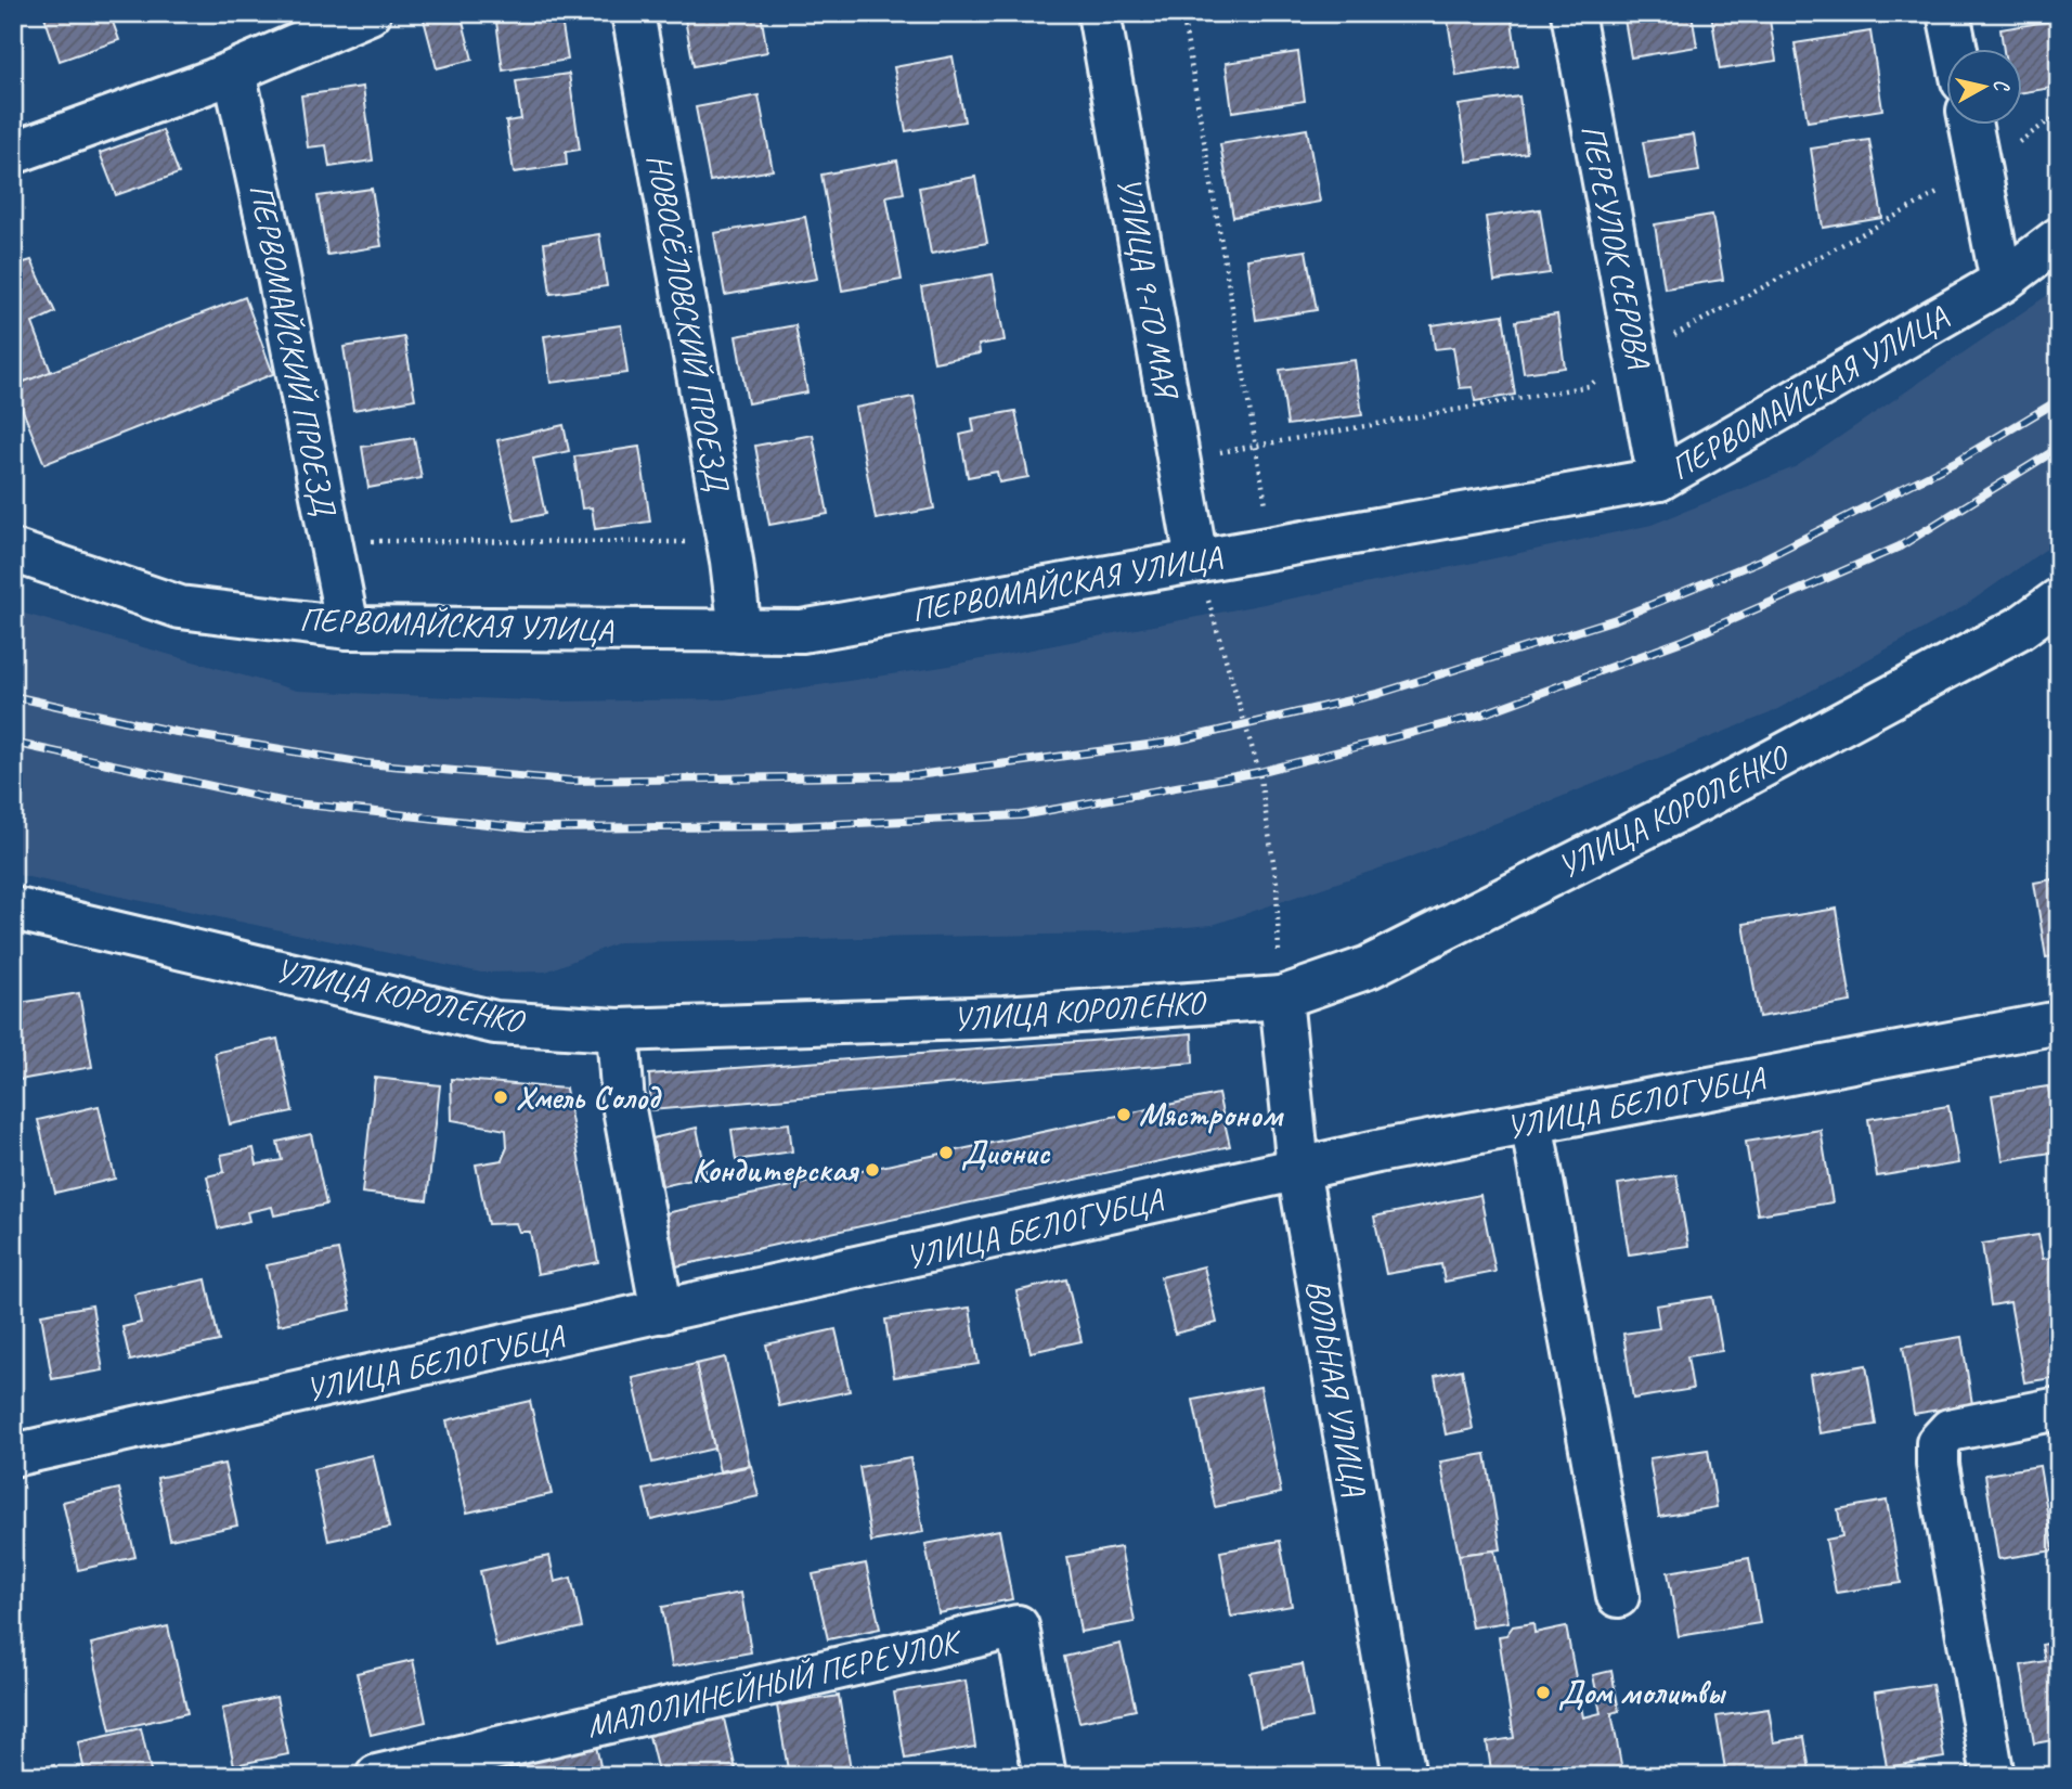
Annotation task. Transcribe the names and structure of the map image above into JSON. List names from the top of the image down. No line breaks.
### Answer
{"streets":{"street":["ПЕРЕУЛОК СЕРОВА","УЛИЦА 9-ГО МАЯ","НОВОСЁЛОВСКИЙ ПРОЕЗД","ПЕРВОМАЙСКИЙ ПРОЕЗД","ПЕРВОМАЙСКАЯ УЛИЦА","УЛИЦА КОРОЛЕНКО","УЛИЦА БЕЛОГУБЦА","ВОЛЬНАЯ УЛИЦА","МАЛОЛИНЕЙНЫЙ ПЕРЕУЛОК"]},"crossings":[["ПЕРЕУЛОК СЕРОВА","ПЕРВОМАЙСКАЯ УЛИЦА"],["УЛИЦА 9-ГО МАЯ","ПЕРВОМАЙСКАЯ УЛИЦА"],["НОВОСЁЛОВСКИЙ ПРОЕЗД","ПЕРВОМАЙСКАЯ УЛИЦА"],["ПЕРВОМАЙСКИЙ ПРОЕЗД","ПЕРВОМАЙСКАЯ УЛИЦА"],["УЛИЦА КОРОЛЕНКО","ВОЛЬНАЯ УЛИЦА"],["УЛИЦА БЕЛОГУБЦА","ВОЛЬНАЯ УЛИЦА"]],"places":["Хмель Солод","Мястроном","Дионис","Кондитерская","Дом молитвы"],"north":"right"}
